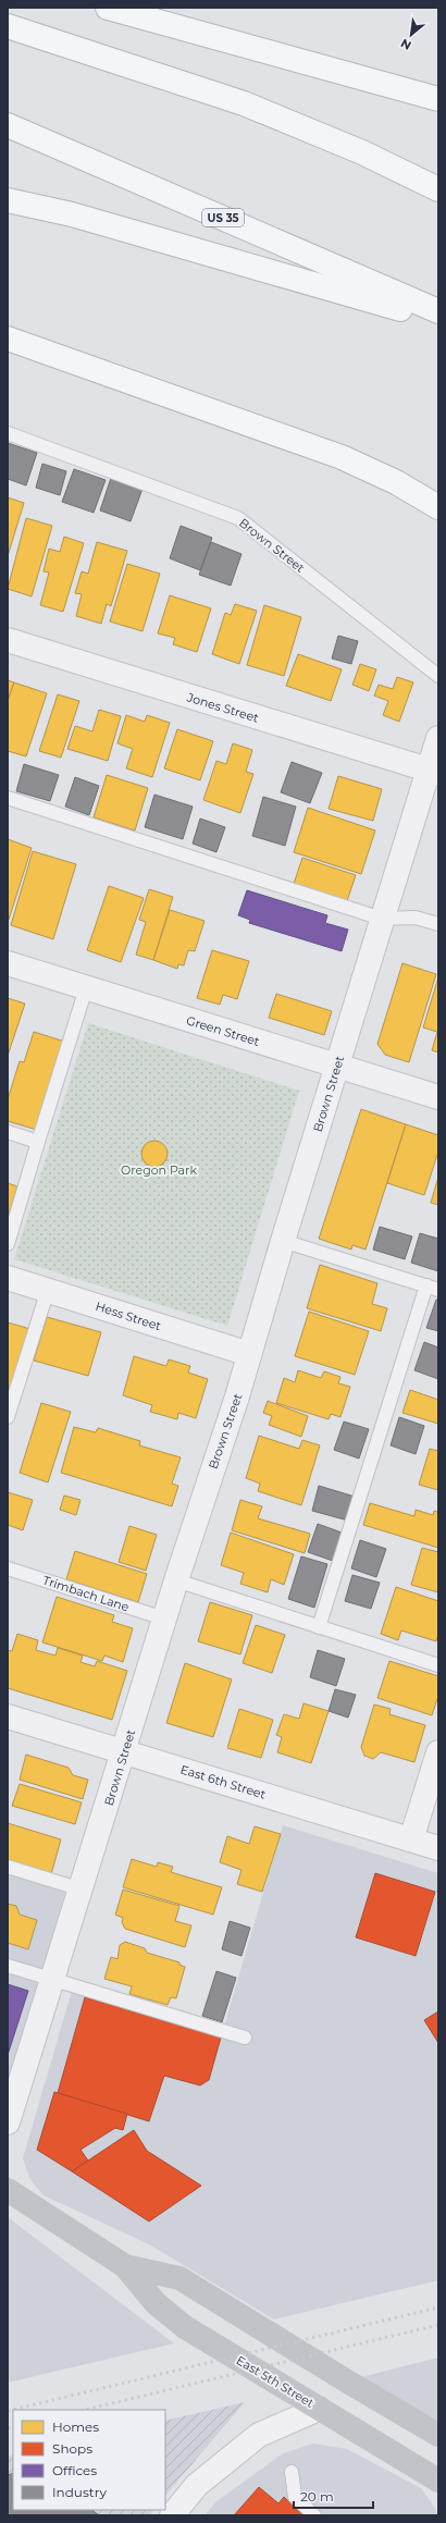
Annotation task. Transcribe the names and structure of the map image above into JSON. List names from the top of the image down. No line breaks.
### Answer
{"streets":{"highway":["US 35"],"street":["Brown Street","Jones Street","Green Street","Hess Street","East 6th Street","East 5th Street"],"lane":["Trimbach Lane"]},"crossings":[["Brown Street","Jones Street"],["Brown Street","Green Street"],["Brown Street","Hess Street"],["Brown Street","Trimbach Lane"],["Brown Street","East 6th Street"]],"parks":["Oregon Park"],"legend":["Homes","Shops","Offices","Industry"],"scale_bar":"20 m","north":"bottom left"}
